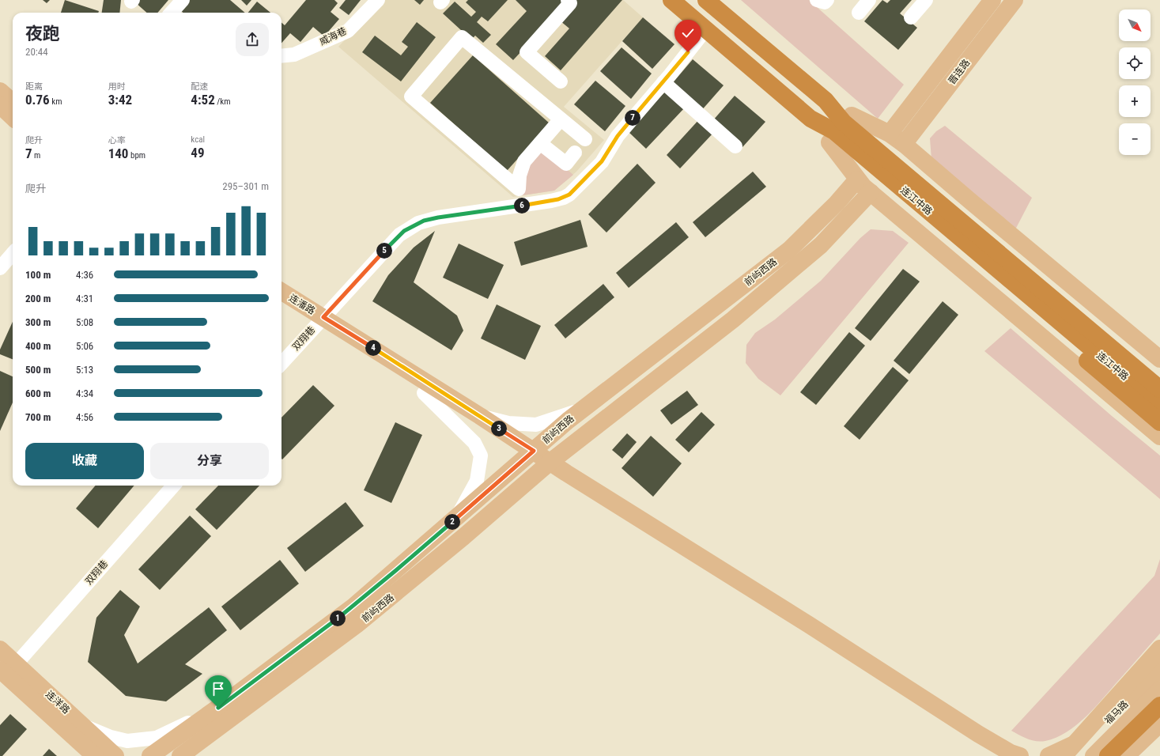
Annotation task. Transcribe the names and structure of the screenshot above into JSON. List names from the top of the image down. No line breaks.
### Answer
{"streets":{"highway":["连江中路"],"main road":["晋连路","前屿西路","连潘路","连洋路","福马路"],"street":["威海巷","双翔巷"]},"crossings":[["连江中路","双翔巷"],["前屿西路","连潘路"],["连潘路","双翔巷"],["双翔巷","连洋路"]],"north":"bottom right","page":{"map_buttons":["+","−"],"heading":["夜跑","20:44"],"stats":[["距离","0.76 km"],["用时","3:42"],["配速","4:52 /km"],["爬升","7 m"],["心率","140 bpm"],["kcal","49"]],"pins":["7","6","5","4","3","2","1"],"chart":["爬升","295–301 m"],"list":[{"name":"100 m","note":"4:36"},{"name":"200 m","note":"4:31"},{"name":"300 m","note":"5:08"},{"name":"400 m","note":"5:06"},{"name":"500 m","note":"5:13"},{"name":"600 m","note":"4:34"},{"name":"700 m","note":"4:56"}],"buttons":["收藏","分享"]}}
